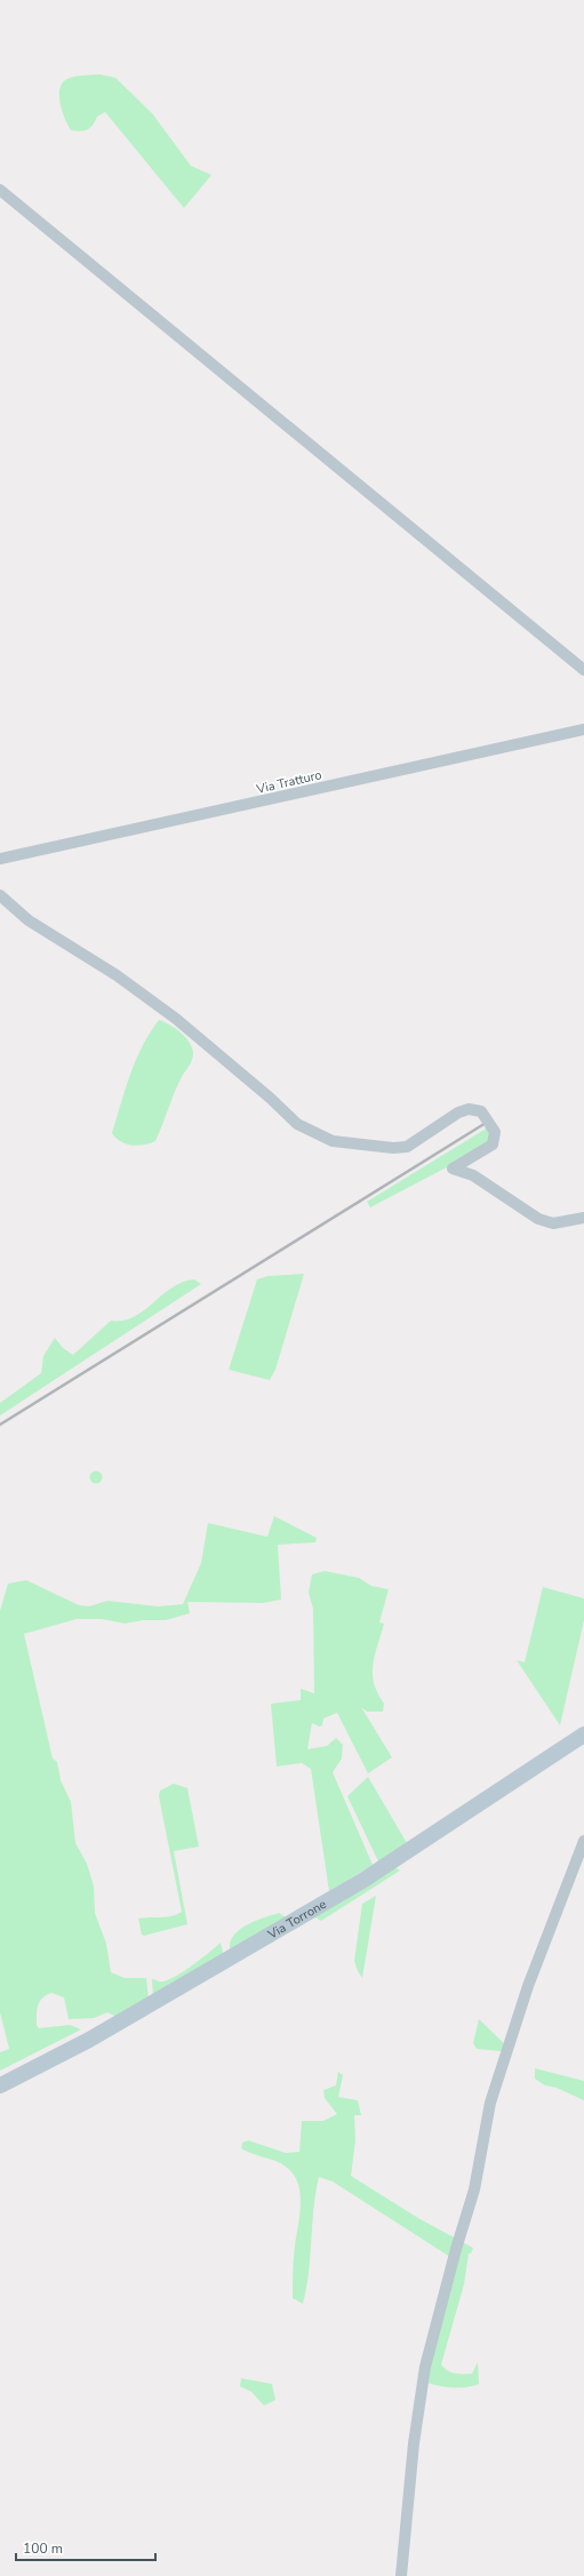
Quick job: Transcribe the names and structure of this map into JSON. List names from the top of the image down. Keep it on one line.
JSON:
{"streets":{"main road":["Via Torrone"],"street":["Via Tratturo"]},"scale_bar":"100 m"}
